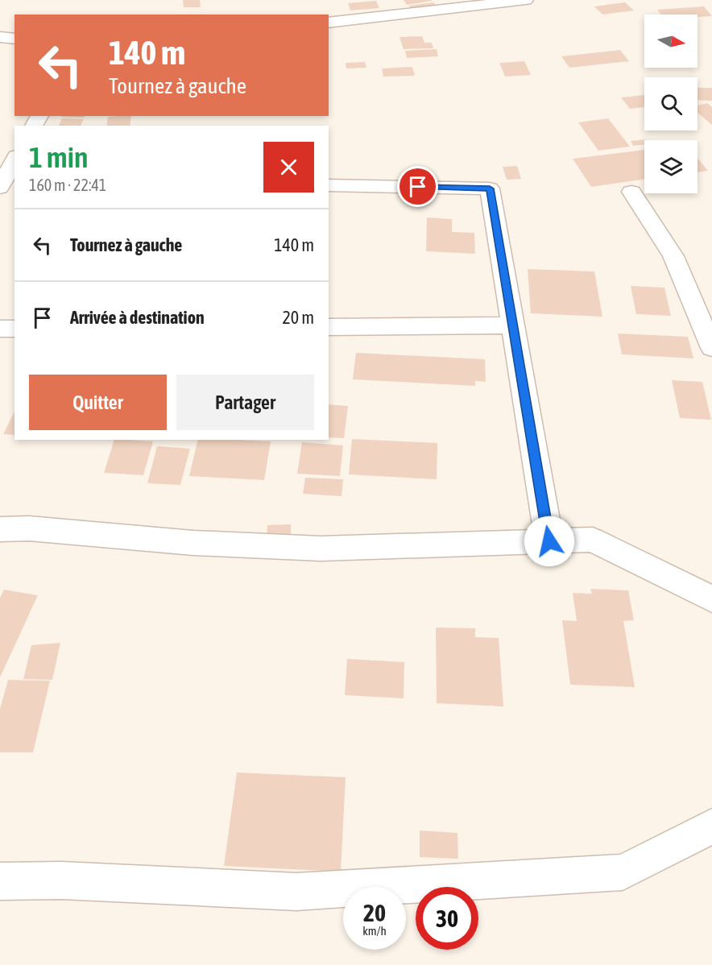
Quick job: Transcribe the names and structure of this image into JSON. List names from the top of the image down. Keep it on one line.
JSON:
{"north":"right","page":{"turn":["140 m","Tournez à gauche"],"heading":["1 min","160 m · 22:41"],"list":[{"name":"Tournez à gauche","value":"140 m"},{"name":"Arrivée à destination","value":"20 m"}],"buttons":["Quitter","Partager"],"speed":"20 km/h","limit":"30"}}
